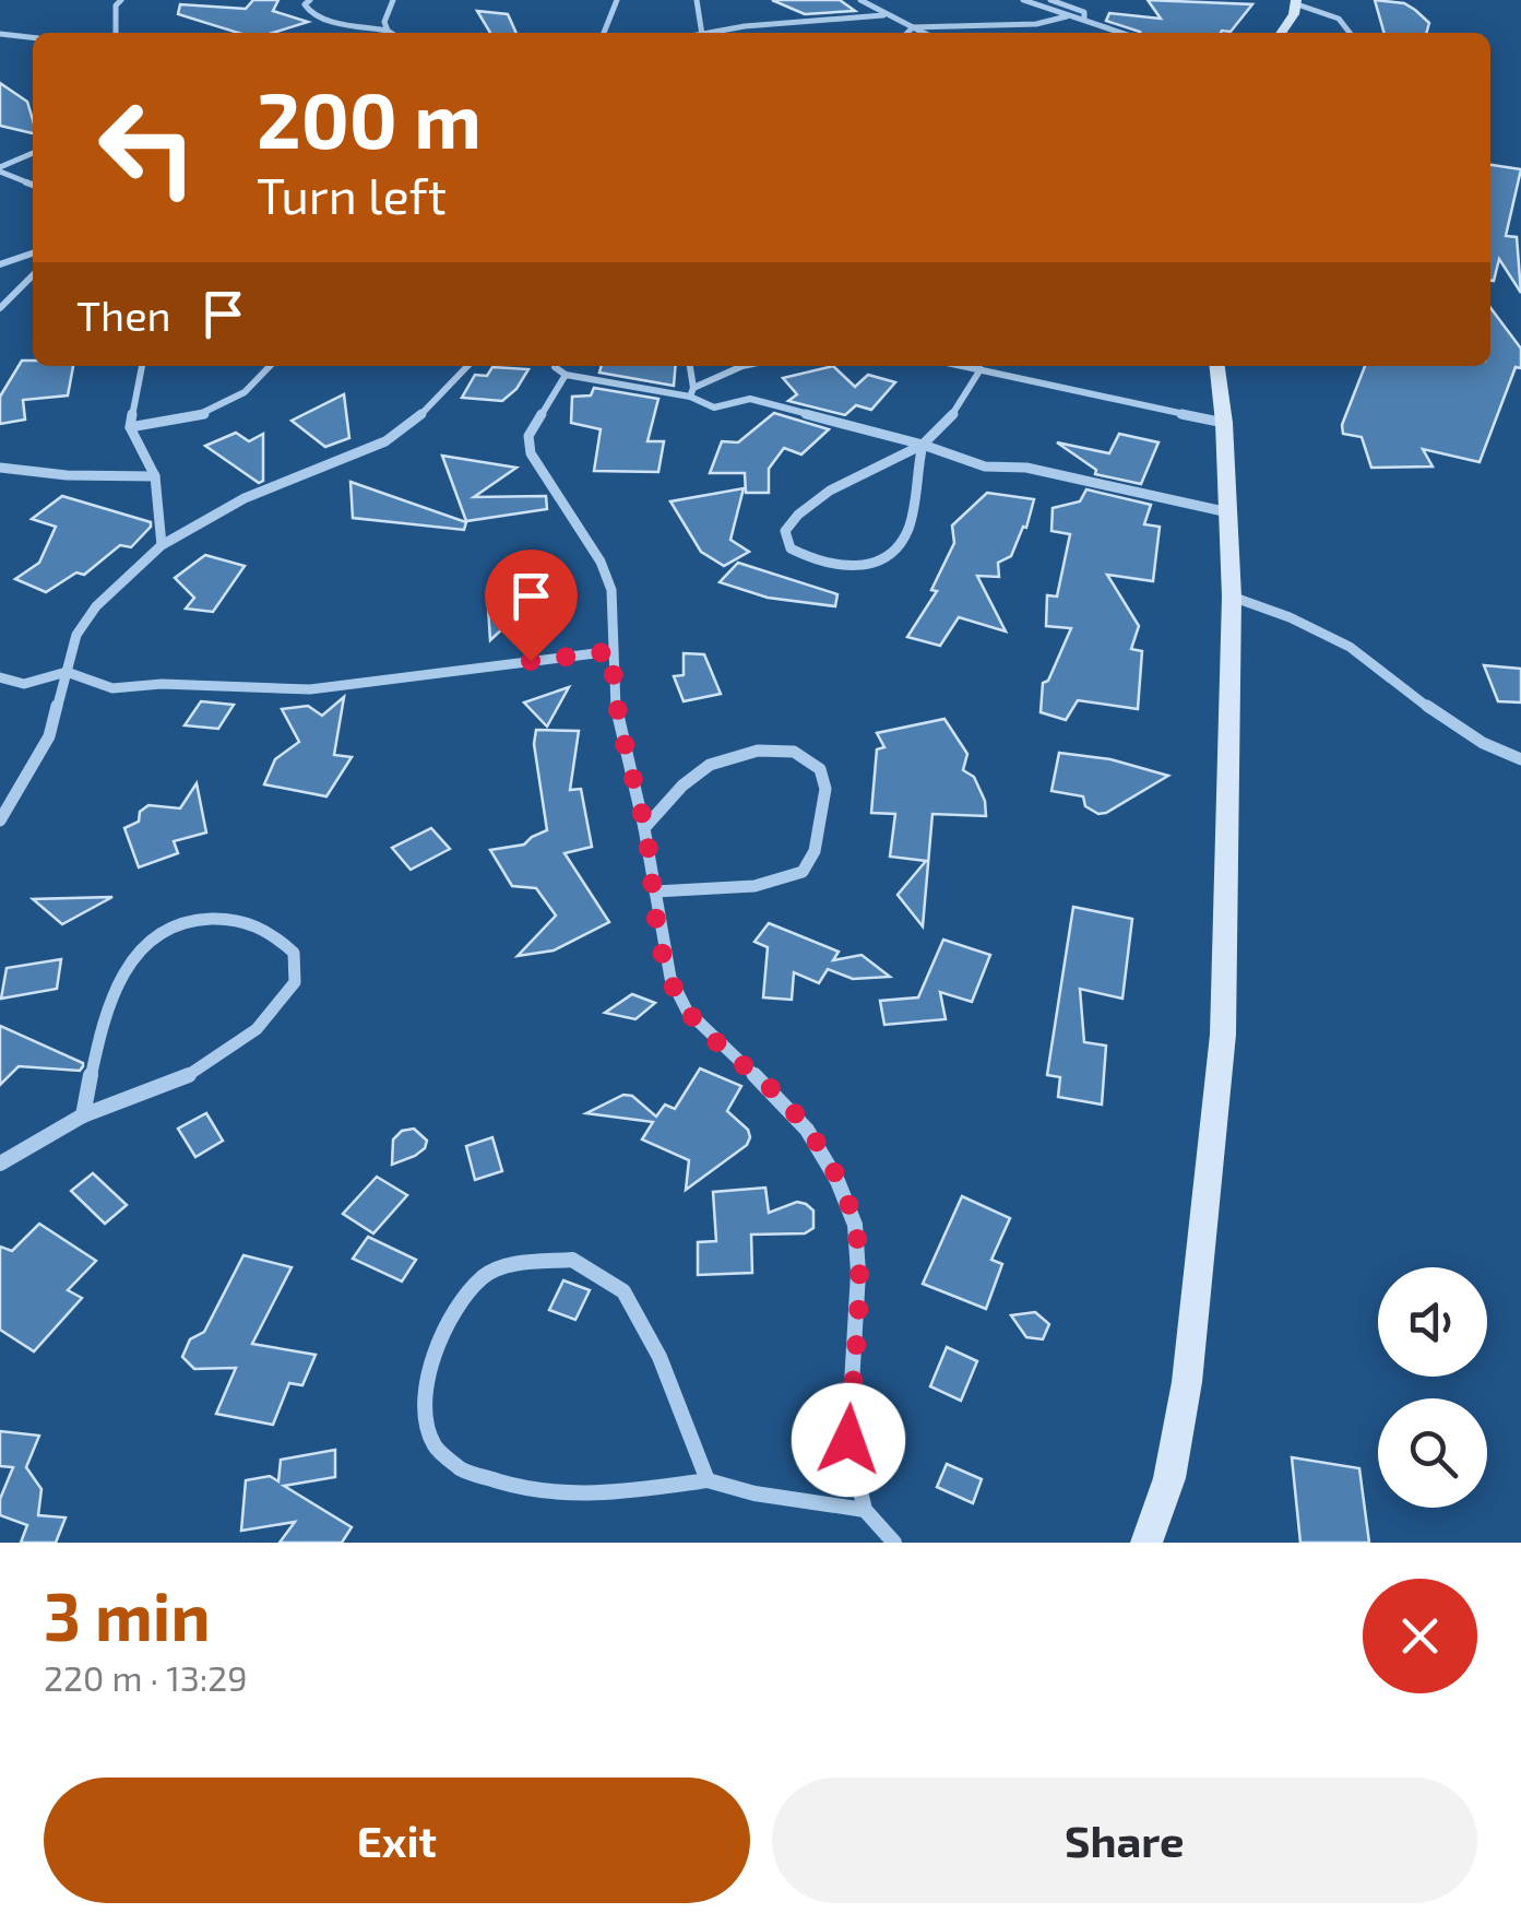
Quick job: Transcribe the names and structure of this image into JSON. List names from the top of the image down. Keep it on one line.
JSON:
{"page":{"turn":["200 m","Turn left"],"then":"Then","heading":["3 min","220 m · 13:29"],"buttons":["Exit","Share"]}}
